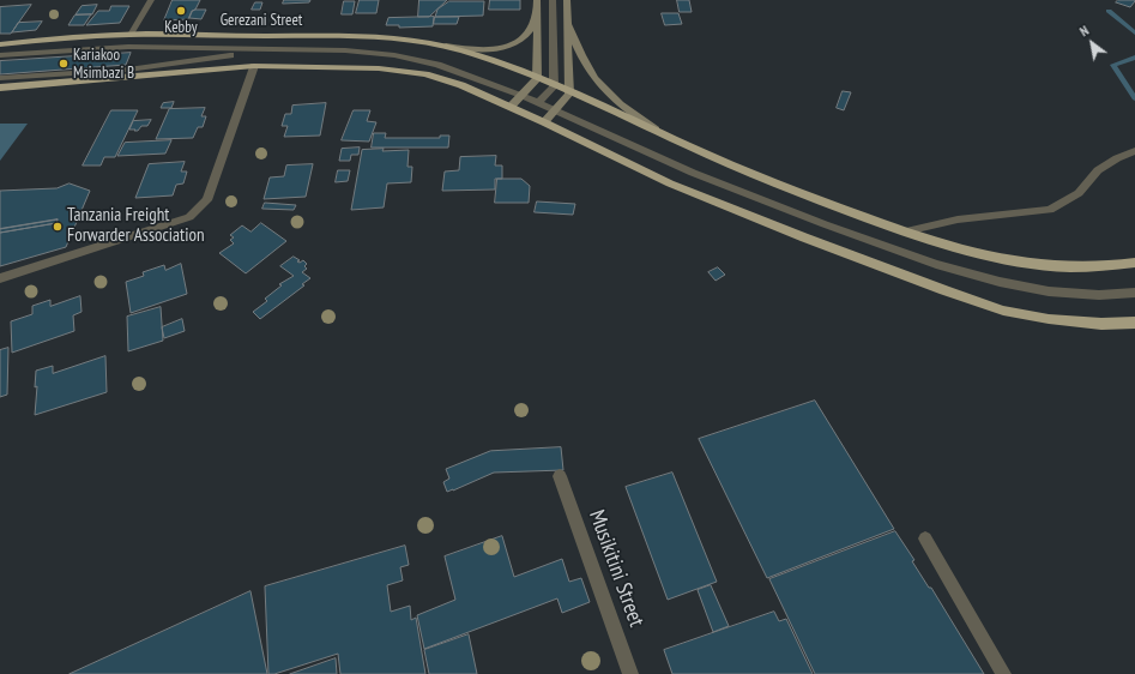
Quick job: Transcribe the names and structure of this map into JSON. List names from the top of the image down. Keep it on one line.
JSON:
{"streets":{"highway":["Gerezani Street"],"street":["Musikitini Street"]},"places":["Kebby","Kariakoo Msimbazi B","Tanzania Freight Forwarder Association"],"north":"top left"}
